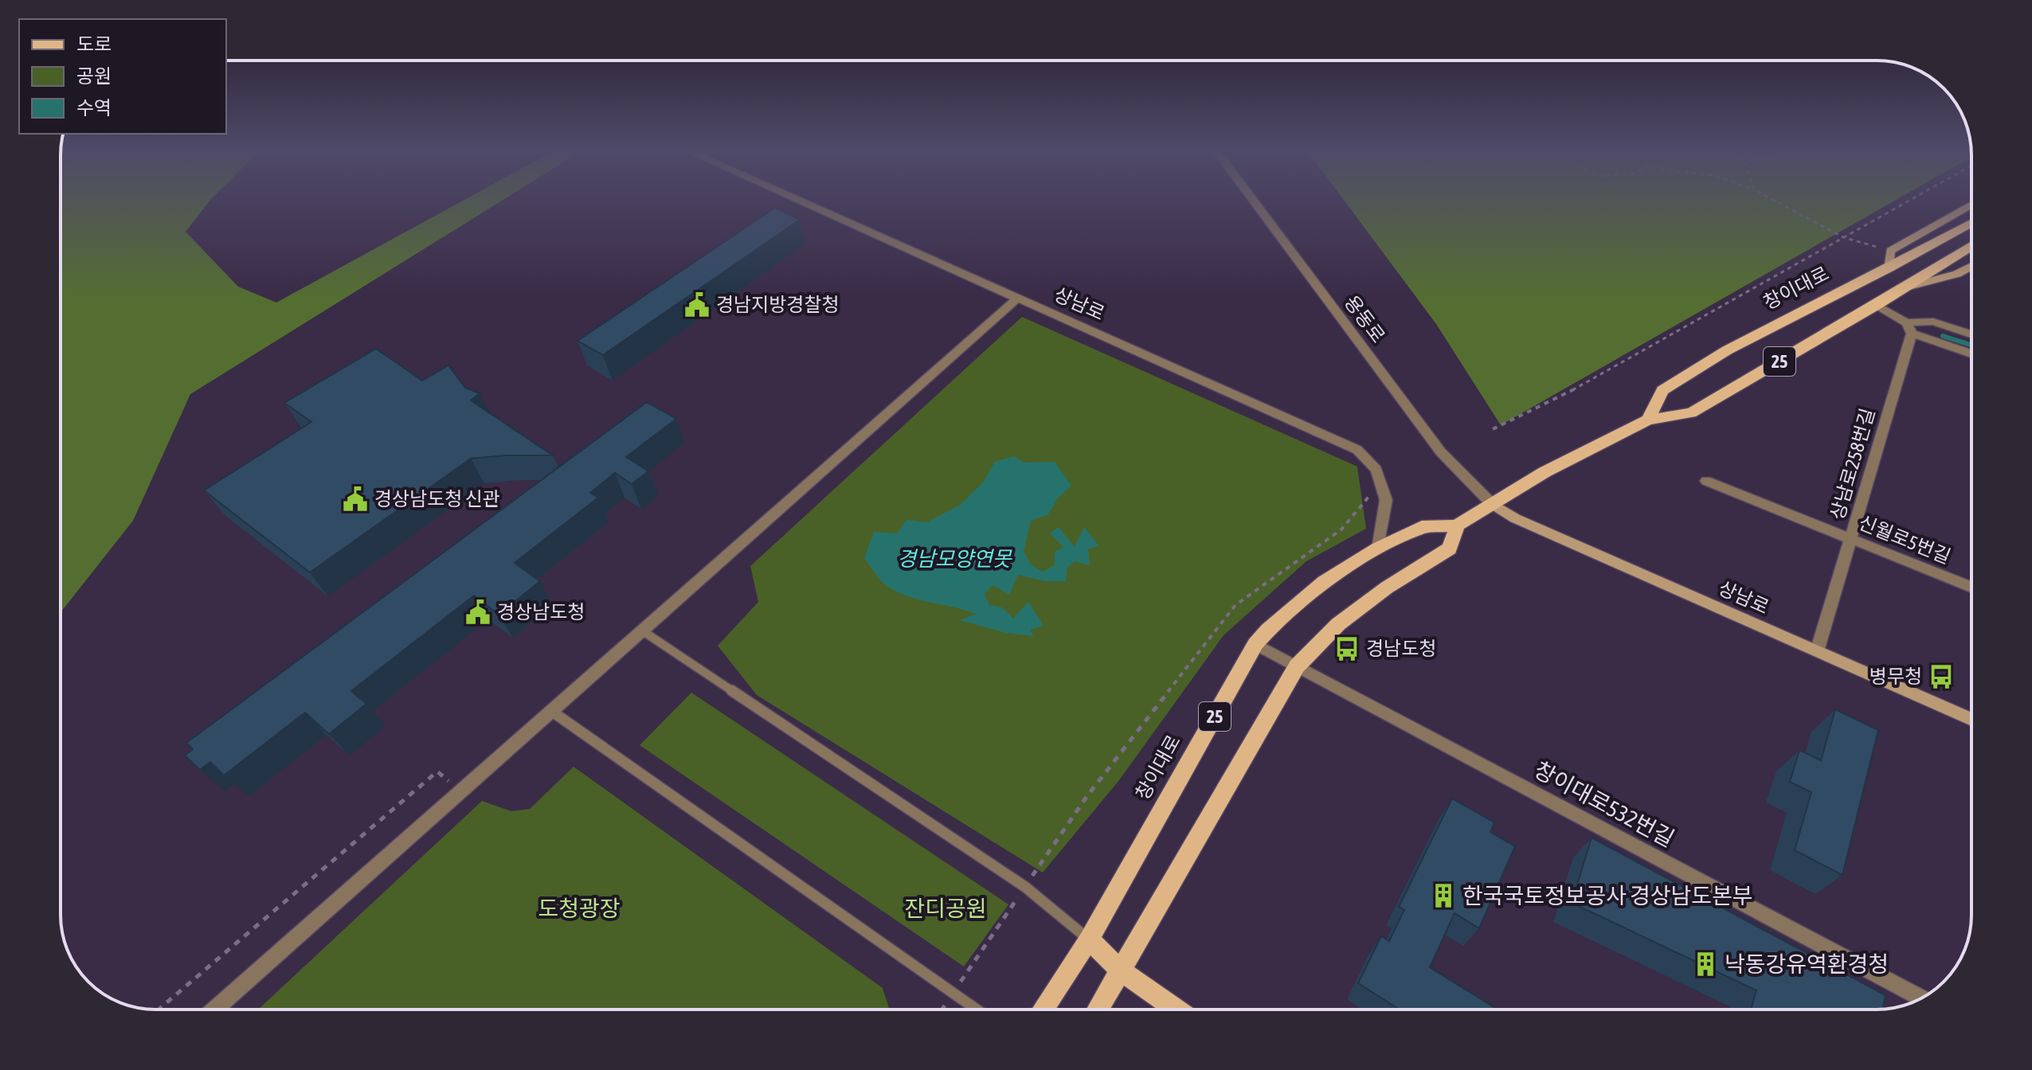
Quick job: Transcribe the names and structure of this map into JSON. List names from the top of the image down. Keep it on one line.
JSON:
{"streets":{"main road":["창이대로","상남로","25"],"street":["용동로","상남로258번길","신월로5번길","창이대로532번길"]},"crossings":[["창이대로","상남로"],["창이대로","25"],["창이대로","창이대로532번길"],["상남로","용동로"],["상남로","25"],["상남로","상남로258번길"],["용동로","25"],["상남로258번길","신월로5번길"]],"water":["경남모양연못"],"parks":["도청광장","잔디공원"],"places":{"public building":["경남지방경찰청","경상남도청 신관","경상남도청"],"bus stop":["경남도청","병무청"],"building":["한국국토정보공사 경상남도본부","낙동강유역환경청"]},"legend":["도로","공원","수역"]}
